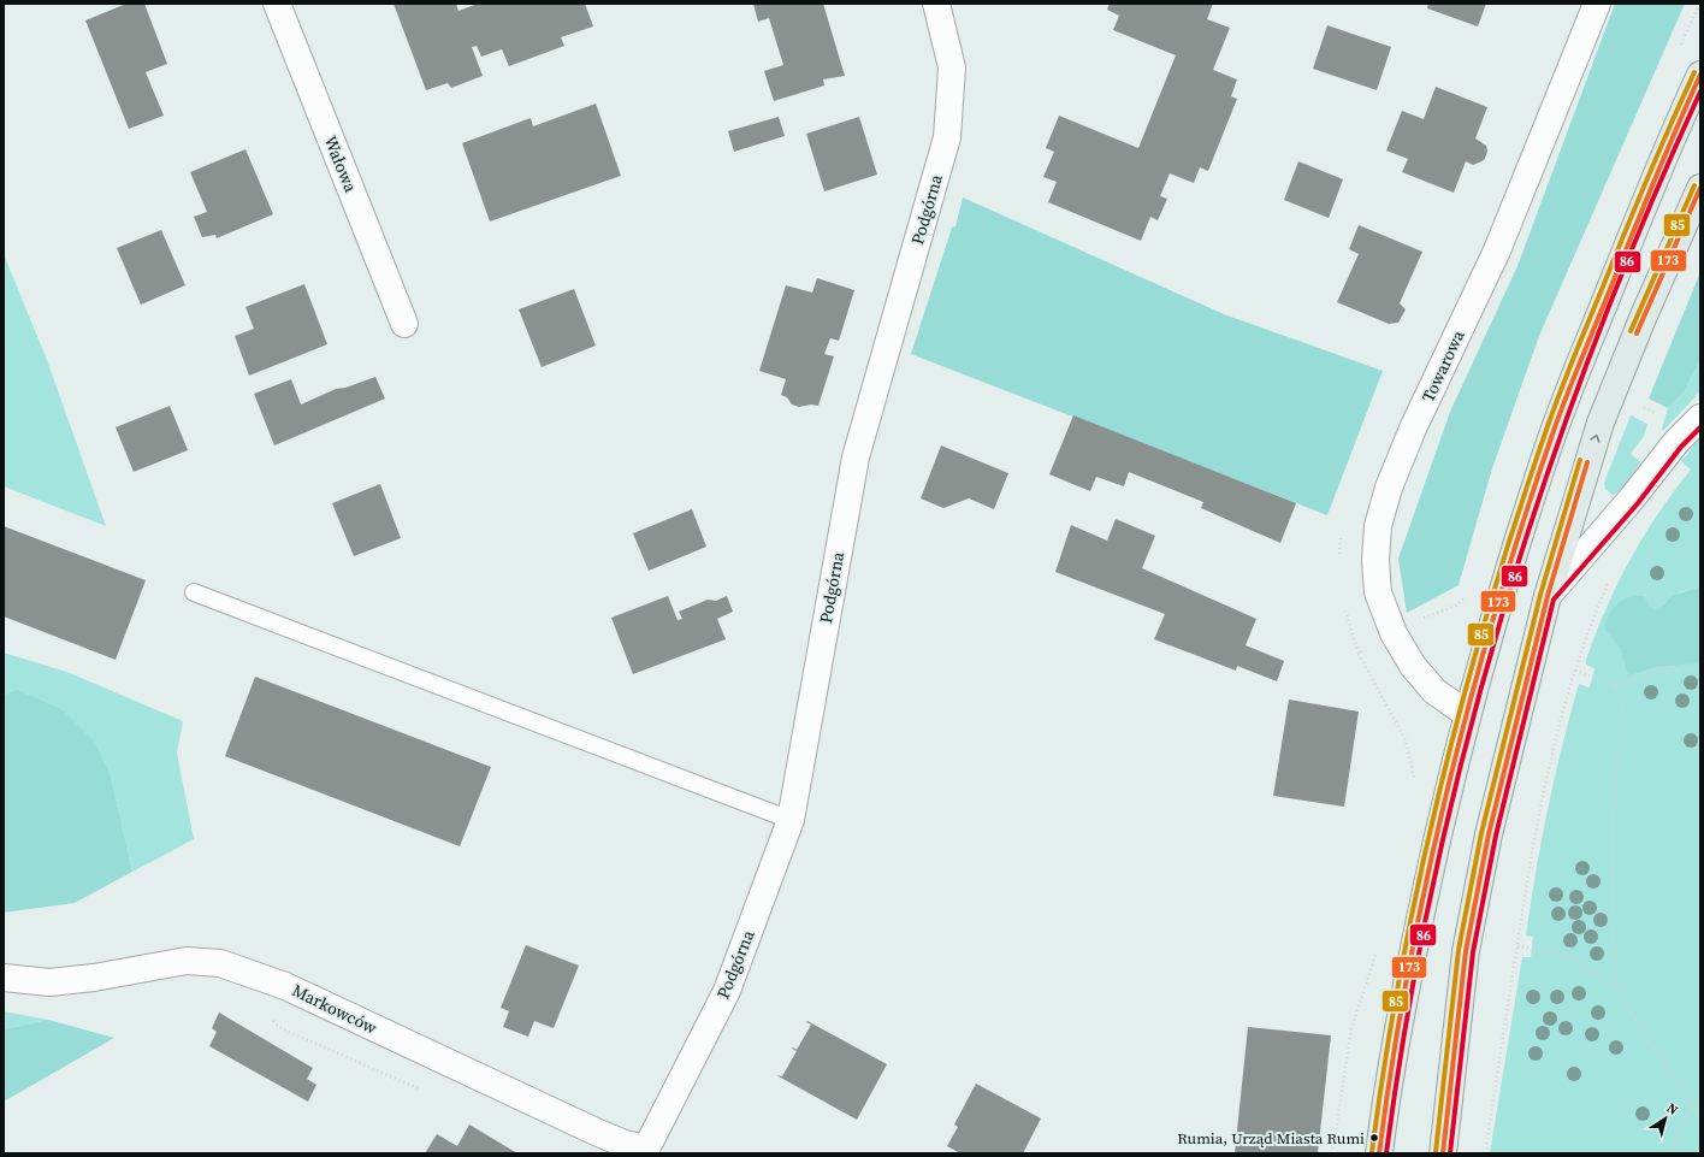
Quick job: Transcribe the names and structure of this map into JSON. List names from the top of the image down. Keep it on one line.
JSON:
{"streets":{"street":["Wałowa","Podgórna","Towarowa","Markowców"]},"crossings":[["Podgórna","Markowców"]],"places":["Rumia, Urząd Miasta Rumi"],"lines":["transit line 85","transit line 173","transit line 86"],"north":"top right"}
